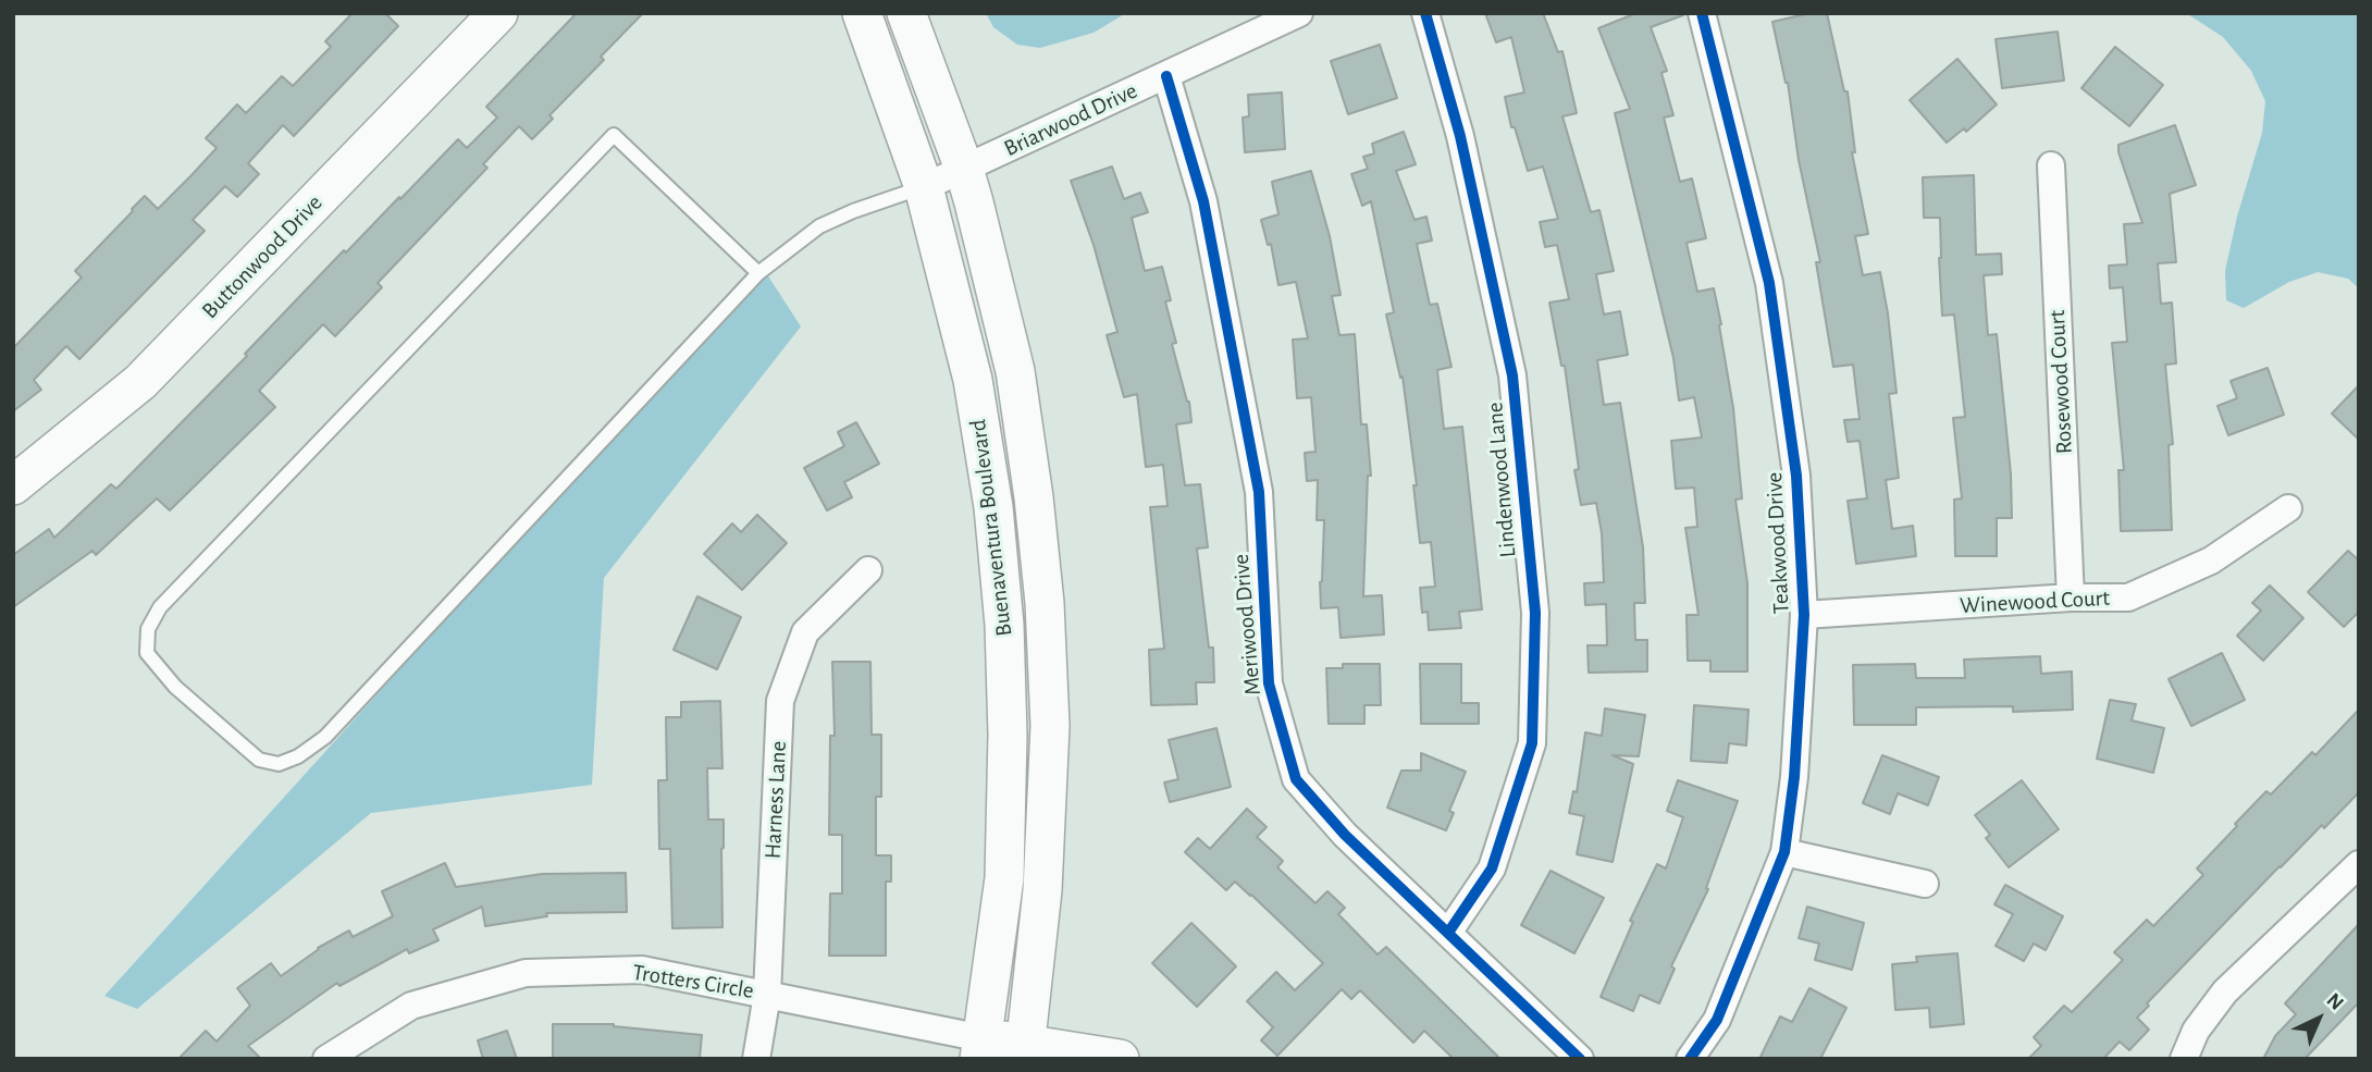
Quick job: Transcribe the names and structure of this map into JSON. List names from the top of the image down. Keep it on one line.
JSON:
{"streets":{"main road":["Buttonwood Drive","Buenaventura Boulevard"],"street":["Briarwood Drive","Rosewood Court","Lindenwood Lane","Teakwood Drive","Winewood Court","Meriwood Drive","Harness Lane","Trotters Circle"]},"crossings":[["Briarwood Drive","Buenaventura Boulevard"],["Briarwood Drive","Meriwood Drive"],["Rosewood Court","Winewood Court"],["Lindenwood Lane","Meriwood Drive"],["Buenaventura Boulevard","Trotters Circle"],["Teakwood Drive","Winewood Court"],["Harness Lane","Trotters Circle"]],"north":"top right"}
